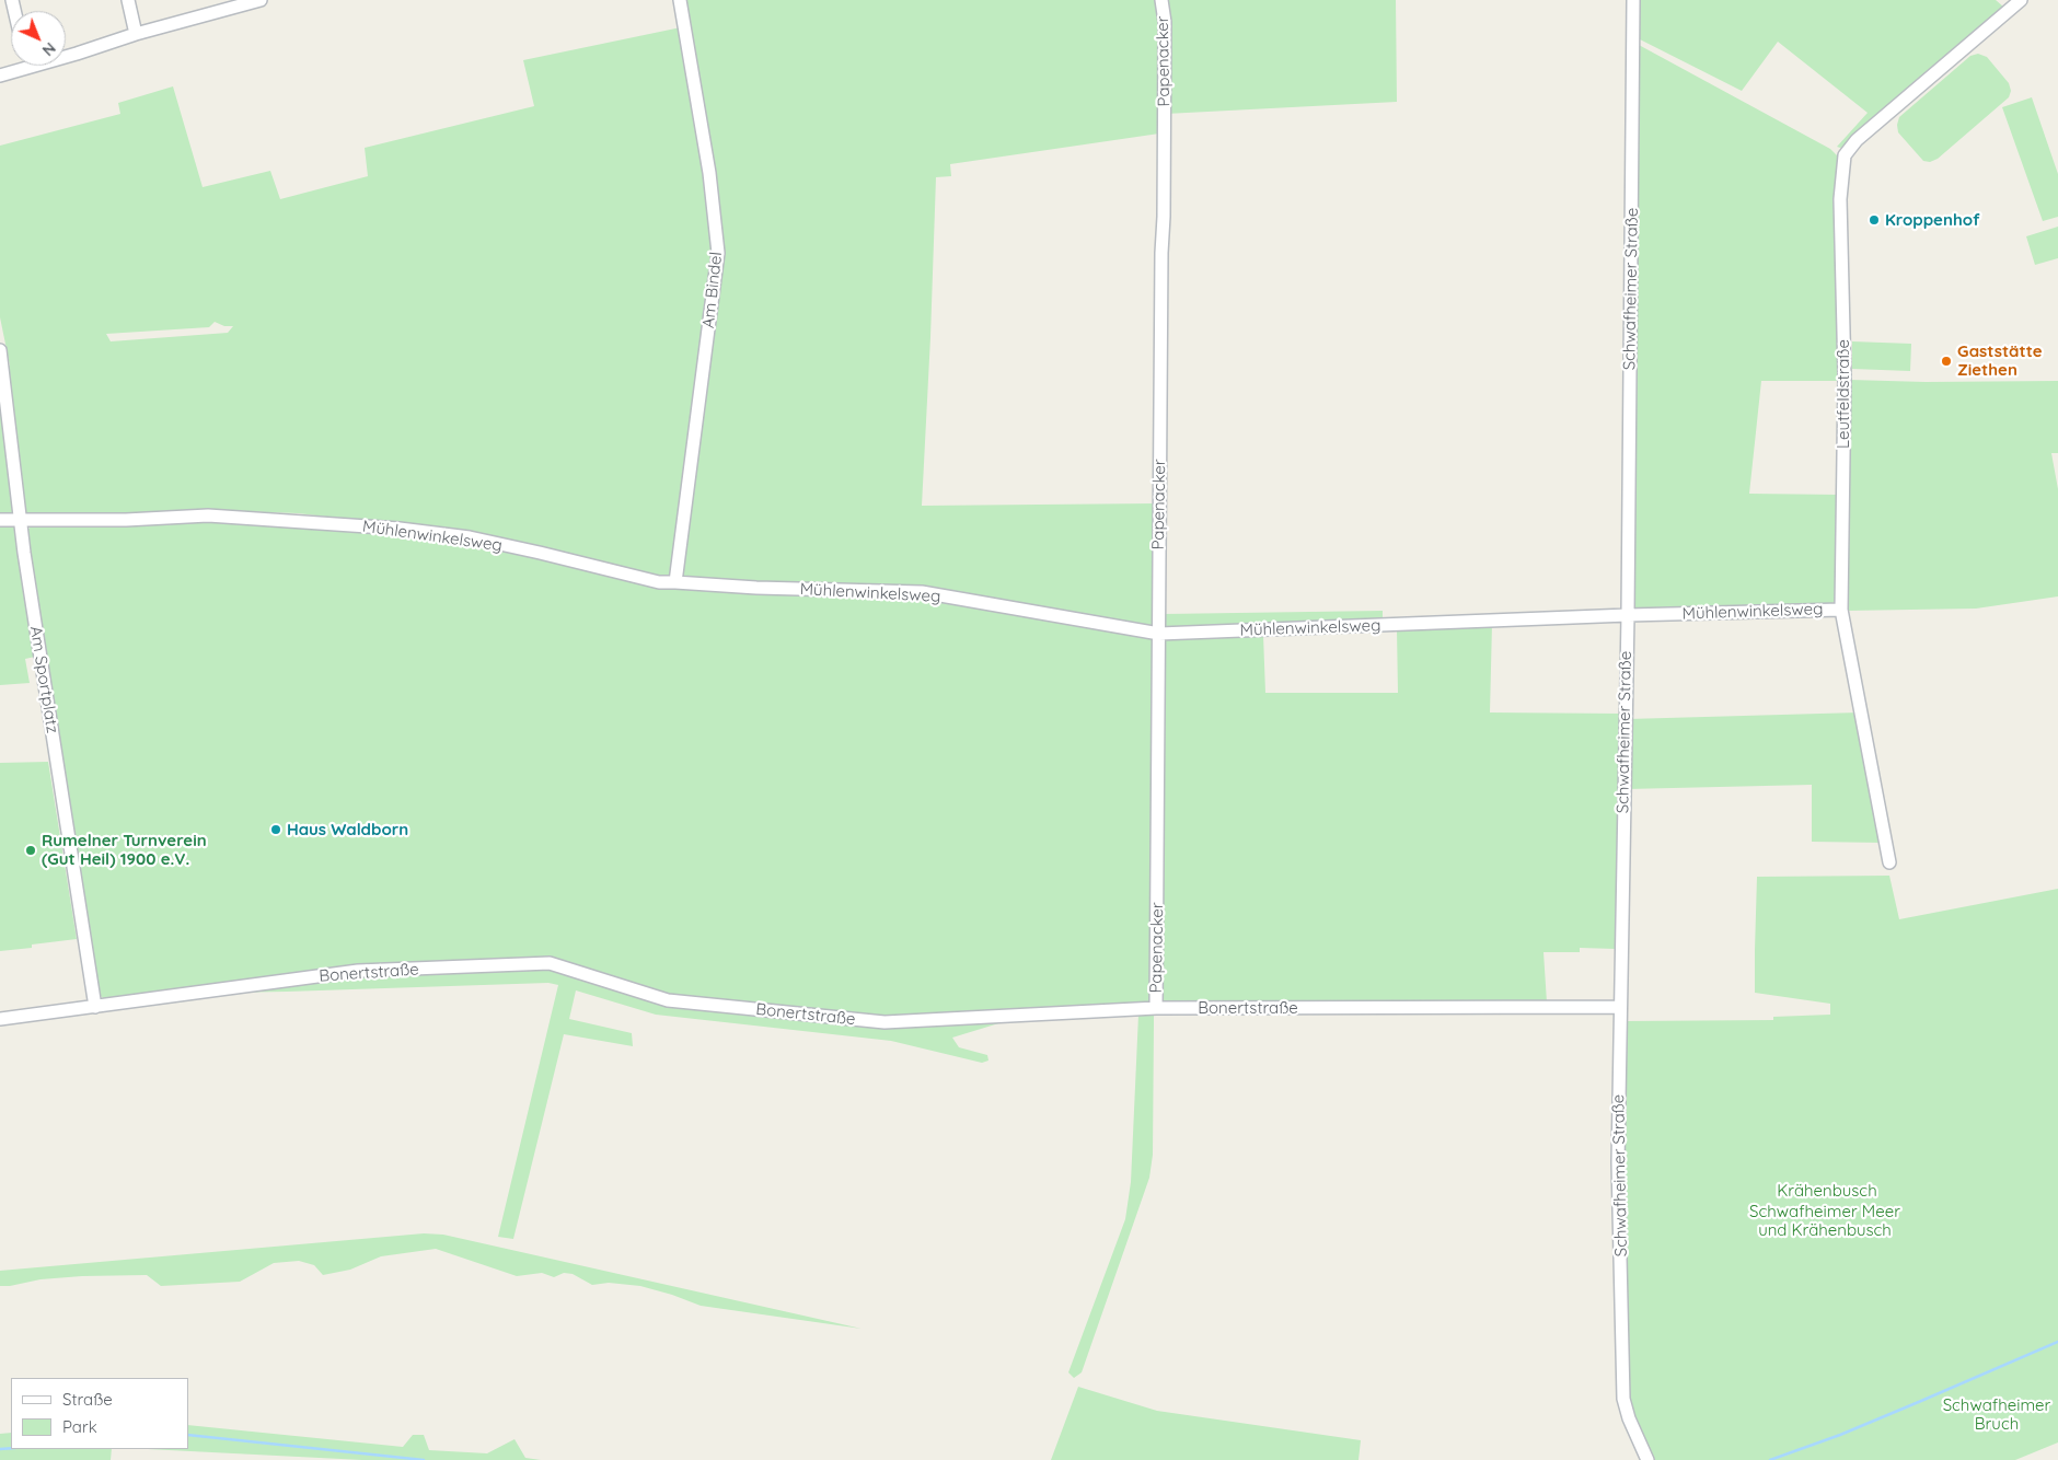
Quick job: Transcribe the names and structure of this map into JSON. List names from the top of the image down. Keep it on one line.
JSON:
{"streets":{"street":["Papenacker","Schwafheimer Straße","Am Bindel","Leutfeldstraße","Mühlenwinkelsweg","Am Sportplatz","Bonertstraße"]},"crossings":[["Papenacker","Mühlenwinkelsweg"],["Papenacker","Bonertstraße"],["Schwafheimer Straße","Mühlenwinkelsweg"],["Schwafheimer Straße","Bonertstraße"],["Am Bindel","Mühlenwinkelsweg"],["Leutfeldstraße","Mühlenwinkelsweg"],["Mühlenwinkelsweg","Am Sportplatz"],["Am Sportplatz","Bonertstraße"]],"parks":["Krähenbusch","Schwafheimer Meer und Krähenbusch","Schwafheimer Bruch"],"places":["Kroppenhof","Gaststätte Ziethen","Haus Waldborn","Rumelner Turnverein (Gut Heil) 1900 e.V."],"legend":["Straße","Park"],"north":"bottom right"}
